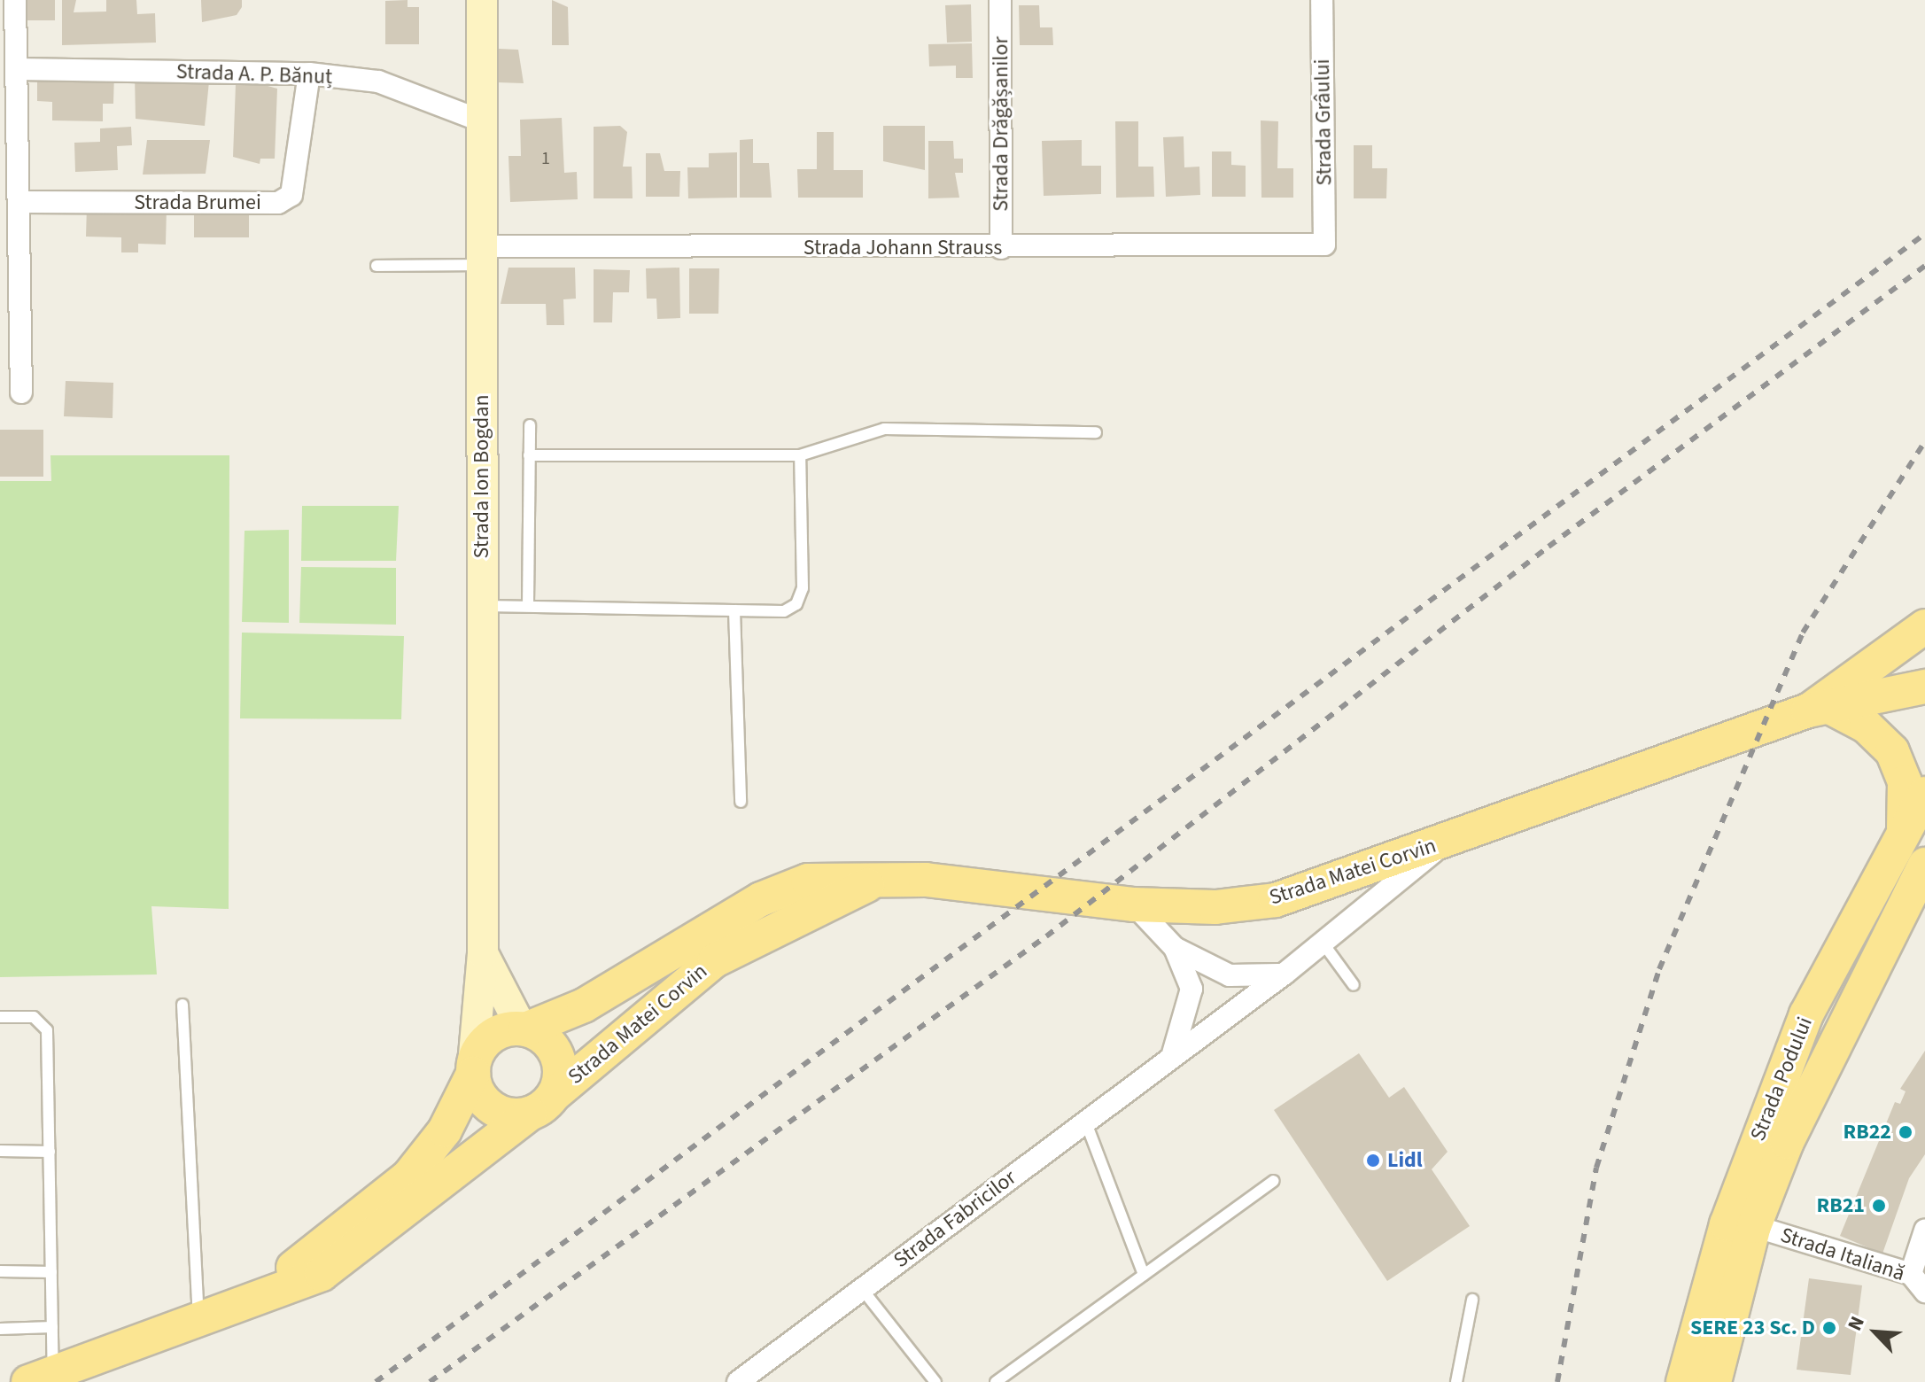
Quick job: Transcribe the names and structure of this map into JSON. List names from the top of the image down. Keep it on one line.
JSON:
{"streets":{"main road":["Strada Ion Bogdan","Strada Matei Corvin","Strada Podului"],"street":["Strada A. P. Bănuț","Strada Grâului","Strada Drăgășanilor","Strada Brumei","Strada Johann Strauss","Strada Fabricilor","Strada Italiană"]},"crossings":[["Strada A. P. Bănuț","Strada Brumei"],["Strada A. P. Bănuț","Strada Ion Bogdan"],["Strada Grâului","Strada Johann Strauss"],["Strada Drăgășanilor","Strada Johann Strauss"],["Strada Johann Strauss","Strada Ion Bogdan"],["Strada Ion Bogdan","Strada Matei Corvin"],["Strada Matei Corvin","Strada Fabricilor"],["Strada Podului","Strada Italiană"]],"places":["RB22","Lidl","RB21","SERE 23 Sc. D"],"house_numbers":["1"],"north":"top left"}
